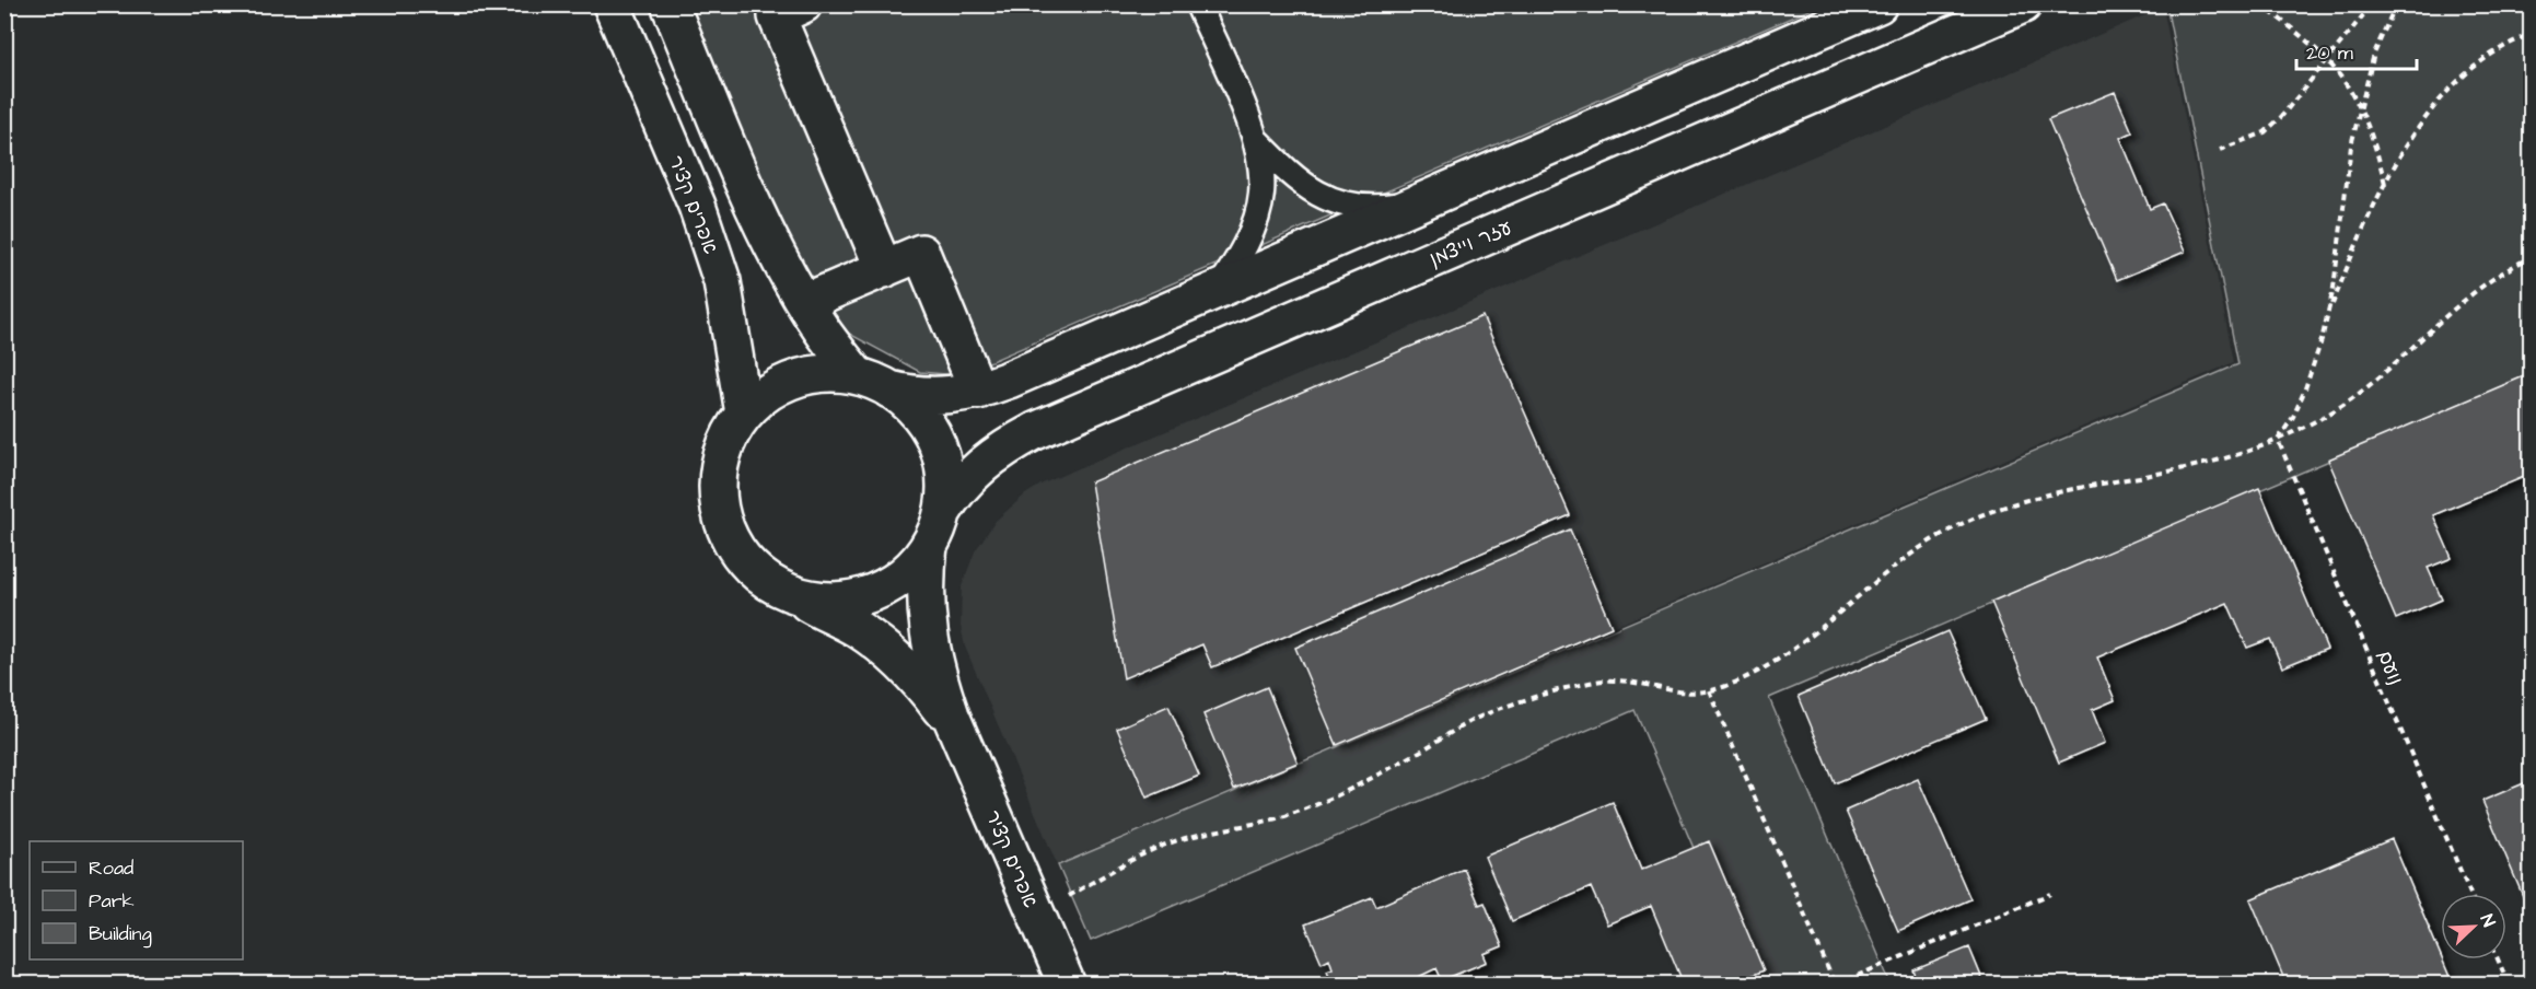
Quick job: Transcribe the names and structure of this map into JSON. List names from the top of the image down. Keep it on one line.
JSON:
{"streets":{"street":["אפרים קציר","עזר וייצמן"],"path":["נועם"]},"crossings":[["אפרים קציר","עזר וייצמן"]],"legend":["Road","Park","Building"],"scale_bar":"20 m","north":"top right"}
